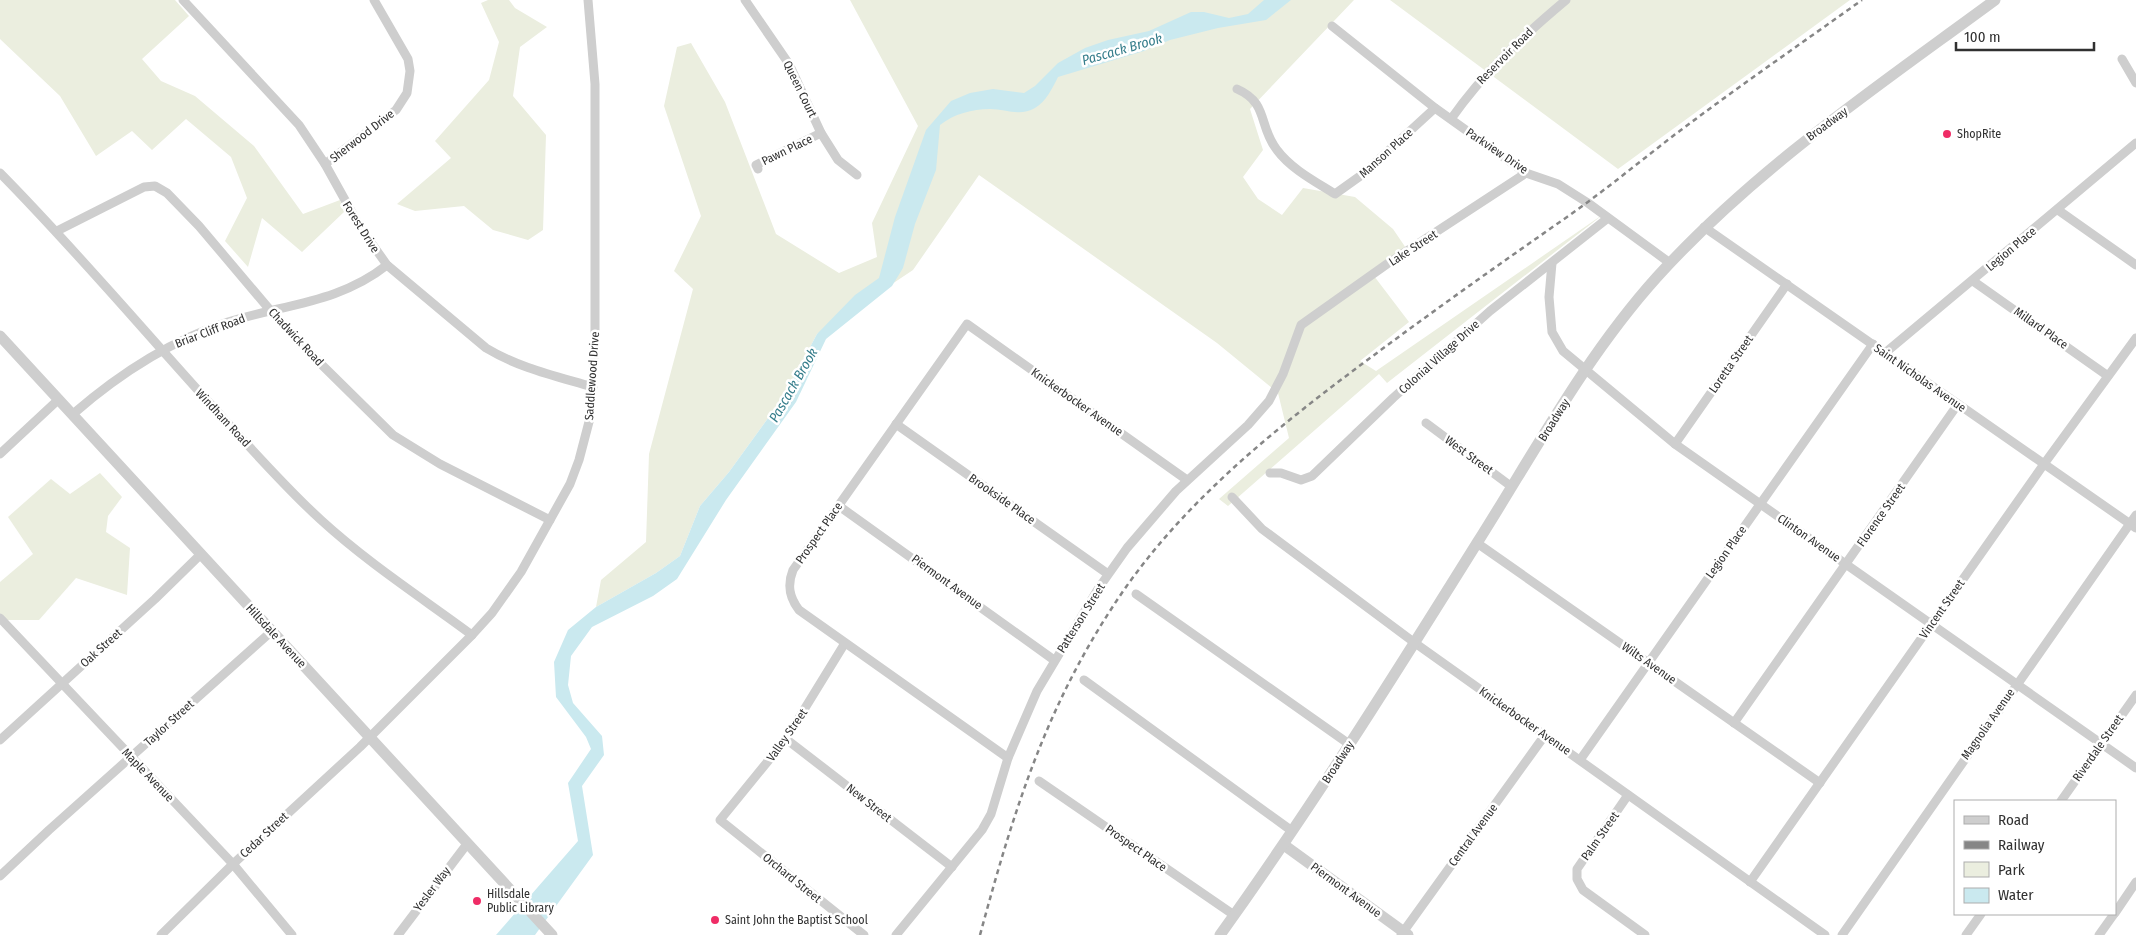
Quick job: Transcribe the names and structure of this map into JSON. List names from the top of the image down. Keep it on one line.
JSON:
{"streets":{"street":["Reservoir Road","Queen Court","Broadway","Sherwood Drive","Pawn Place","Parkview Drive","Manson Place","Forest Drive","Lake Street","Legion Place","Millard Place","Briar Cliff Road","Chadwick Road","Colonial Village Drive","Loretta Street","Saddlewood Drive","Saint Nicholas Avenue","Knickerbocker Avenue","Windham Road","West Street","Brookside Place","Florence Street","Prospect Place","Clinton Avenue","Piermont Avenue","Vincent Street","Patterson Street","Hillsdale Avenue","Oak Street","Wilts Avenue","Taylor Street","Magnolia Avenue","Valley Street","Riverdale Street","Maple Avenue","New Street","Cedar Street","Central Avenue","Palm Street","Orchard Street","Yesler Way"]},"crossings":[["Reservoir Road","Parkview Drive"],["Queen Court","Pawn Place"],["Broadway","Parkview Drive"],["Broadway","Saint Nicholas Avenue"],["Broadway","Knickerbocker Avenue"],["Broadway","West Street"],["Broadway","Prospect Place"],["Broadway","Clinton Avenue"],["Broadway","Piermont Avenue"],["Broadway","Wilts Avenue"],["Sherwood Drive","Forest Drive"],["Parkview Drive","Manson Place"],["Parkview Drive","Lake Street"],["Parkview Drive","Colonial Village Drive"],["Forest Drive","Briar Cliff Road"],["Forest Drive","Saddlewood Drive"],["Lake Street","Patterson Street"],["Legion Place","Millard Place"],["Legion Place","Saint Nicholas Avenue"],["Legion Place","Knickerbocker Avenue"],["Legion Place","Clinton Avenue"],["Legion Place","Wilts Avenue"],["Millard Place","Vincent Street"],["Briar Cliff Road","Chadwick Road"],["Briar Cliff Road","Windham Road"],["Briar Cliff Road","Hillsdale Avenue"],["Chadwick Road","Saddlewood Drive"],["Chadwick Road","Windham Road"],["Colonial Village Drive","Clinton Avenue"],["Loretta Street","Saint Nicholas Avenue"],["Loretta Street","Clinton Avenue"],["Saddlewood Drive","Windham Road"],["Saddlewood Drive","Hillsdale Avenue"],["Saddlewood Drive","Cedar Street"],["Saint Nicholas Avenue","Florence Street"],["Saint Nicholas Avenue","Vincent Street"],["Saint Nicholas Avenue","Magnolia Avenue"],["Knickerbocker Avenue","Prospect Place"],["Knickerbocker Avenue","Vincent Street"],["Knickerbocker Avenue","Patterson Street"],["Knickerbocker Avenue","Central Avenue"],["Knickerbocker Avenue","Palm Street"],["Brookside Place","Prospect Place"],["Brookside Place","Patterson Street"],["Florence Street","Clinton Avenue"],["Florence Street","Wilts Avenue"],["Prospect Place","Piermont Avenue"],["Prospect Place","Patterson Street"],["Prospect Place","Valley Street"],["Clinton Avenue","Vincent Street"],["Clinton Avenue","Magnolia Avenue"],["Clinton Avenue","Riverdale Street"],["Piermont Avenue","Patterson Street"],["Piermont Avenue","Central Avenue"],["Vincent Street","Wilts Avenue"],["Patterson Street","New Street"],["Hillsdale Avenue","Oak Street"],["Hillsdale Avenue","Taylor Street"],["Hillsdale Avenue","Cedar Street"],["Hillsdale Avenue","Yesler Way"],["Oak Street","Maple Avenue"],["Taylor Street","Maple Avenue"],["Valley Street","New Street"],["Valley Street","Orchard Street"],["Maple Avenue","Cedar Street"]],"water":["Pascack Brook"],"places":["ShopRite","Hillsdale Public Library","Saint John the Baptist School"],"legend":["Road","Railway","Park","Water"],"scale_bar":"100 m"}
